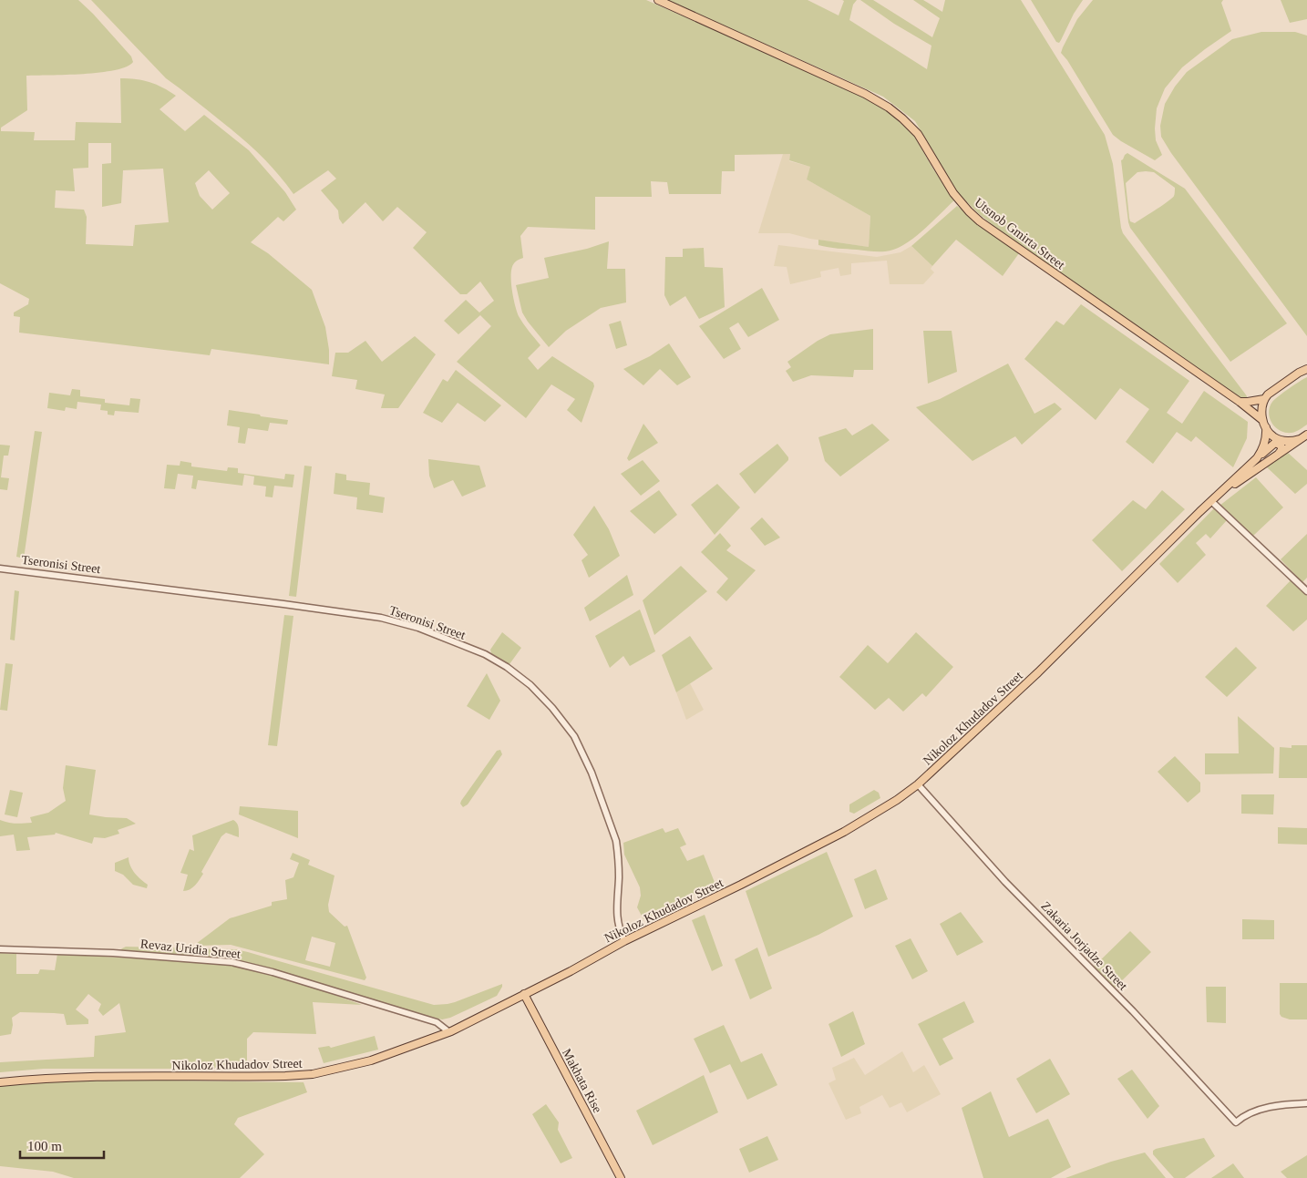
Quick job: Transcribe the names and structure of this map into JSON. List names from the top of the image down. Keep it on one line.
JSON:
{"streets":{"main road":["Utsnob Gmirta Street","Nikoloz Khudadov Street","Makhata Rise"],"street":["Tseronisi Street","Zakaria Jorjadze Street","Revaz Uridia Street"]},"crossings":[["Tseronisi Street","Nikoloz Khudadov Street"],["Nikoloz Khudadov Street","Zakaria Jorjadze Street"],["Nikoloz Khudadov Street","Revaz Uridia Street"],["Nikoloz Khudadov Street","Makhata Rise"]],"scale_bar":"100 m"}
